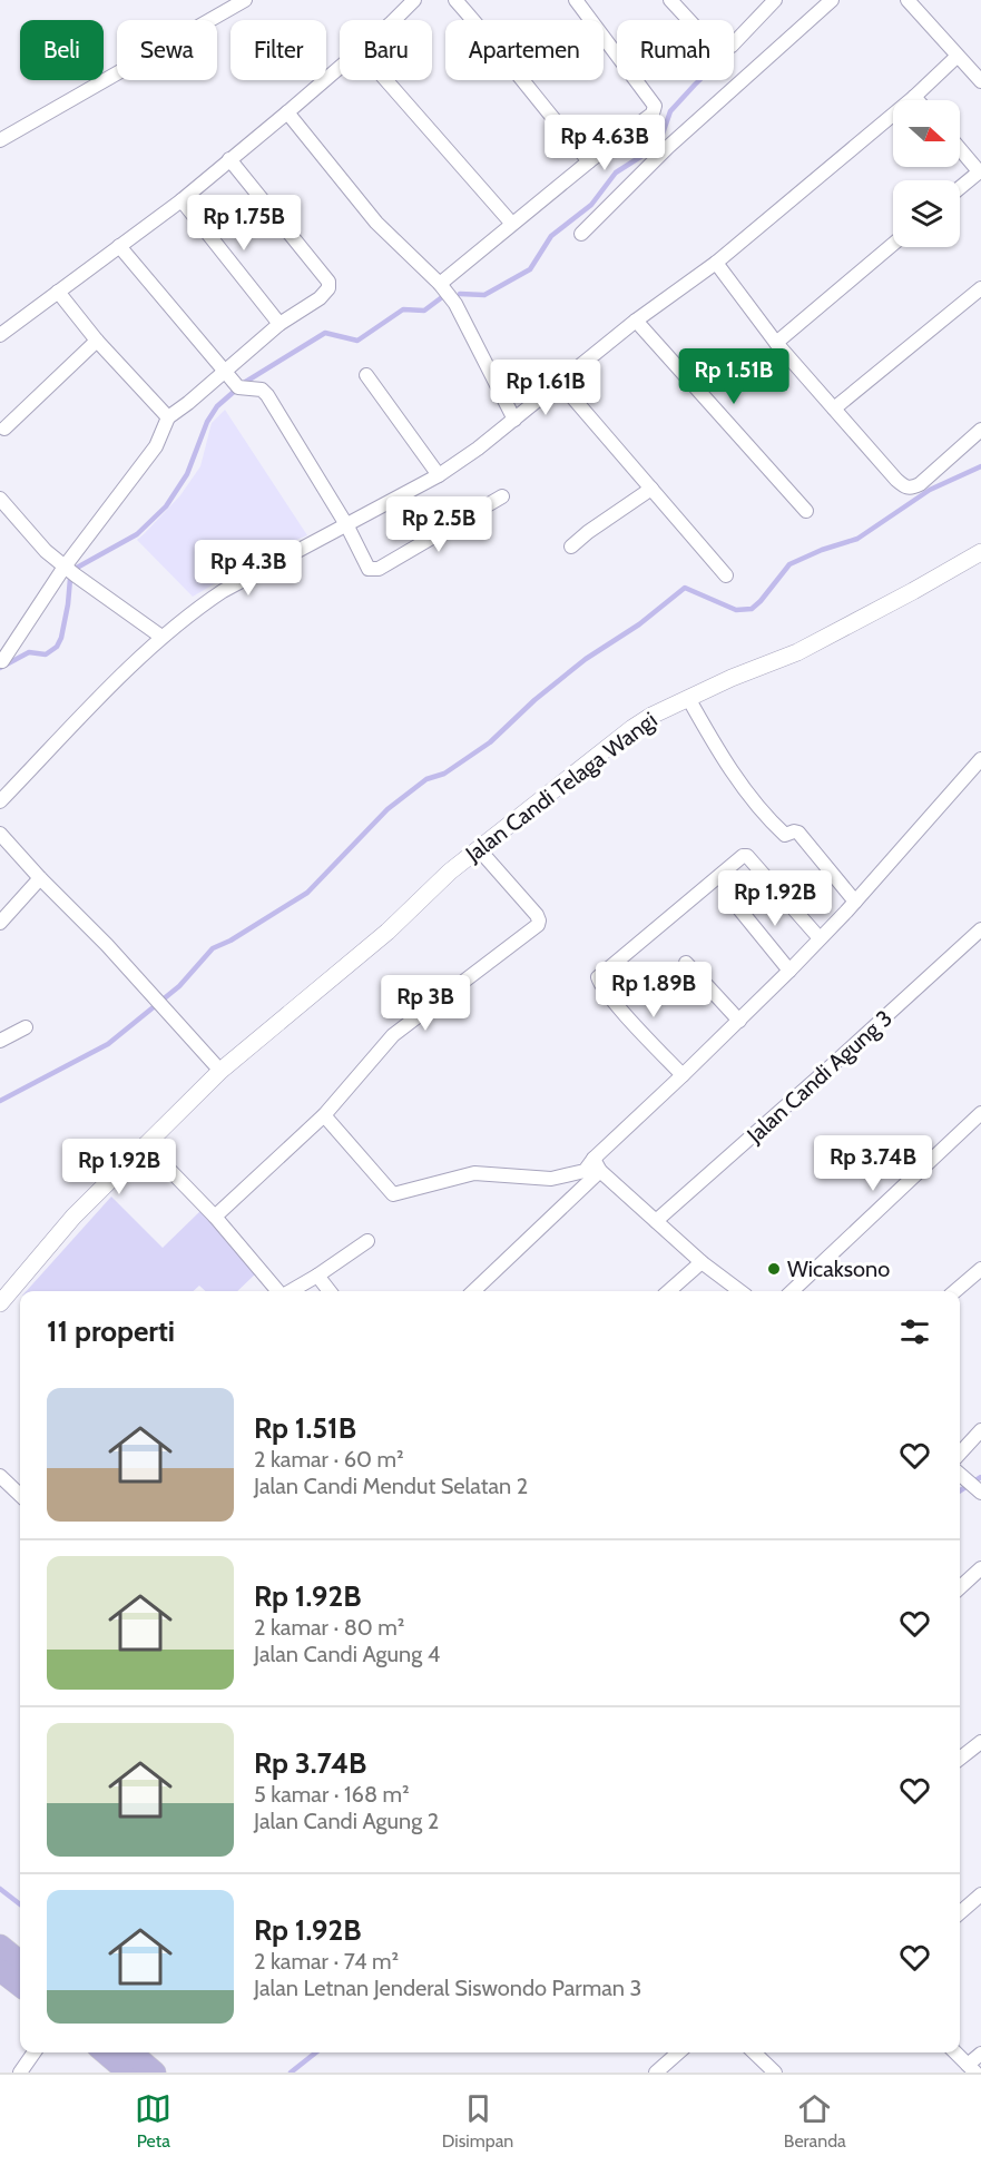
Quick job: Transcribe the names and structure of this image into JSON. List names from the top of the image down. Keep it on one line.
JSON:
{"streets":{"street":["Jalan Candi Telaga Wangi","Jalan Candi Agung 3"]},"places":["Wicaksono"],"north":"right","page":{"chip":["Beli","Sewa","Filter","Baru","Apartemen","Rumah"],"price":["Rp 4.63B","Rp 1.75B","Rp 1.51B","Rp 1.61B","Rp 2.5B","Rp 4.3B","Rp 1.92B","Rp 1.89B","Rp 3B","Rp 3.74B","Rp 1.92B"],"heading":"11 properti","list":[{"name":"Rp 1.51B","note":"2 kamar · 60 m² · Jalan Candi Mendut Selatan 2"},{"name":"Rp 1.92B","note":"2 kamar · 80 m² · Jalan Candi Agung 4"},{"name":"Rp 3.74B","note":"5 kamar · 168 m² · Jalan Candi Agung 2"},{"name":"Rp 1.92B","note":"2 kamar · 74 m² · Jalan Letnan Jenderal Siswondo Parman 3"}],"tabs":["Peta","Disimpan","Beranda"]}}
